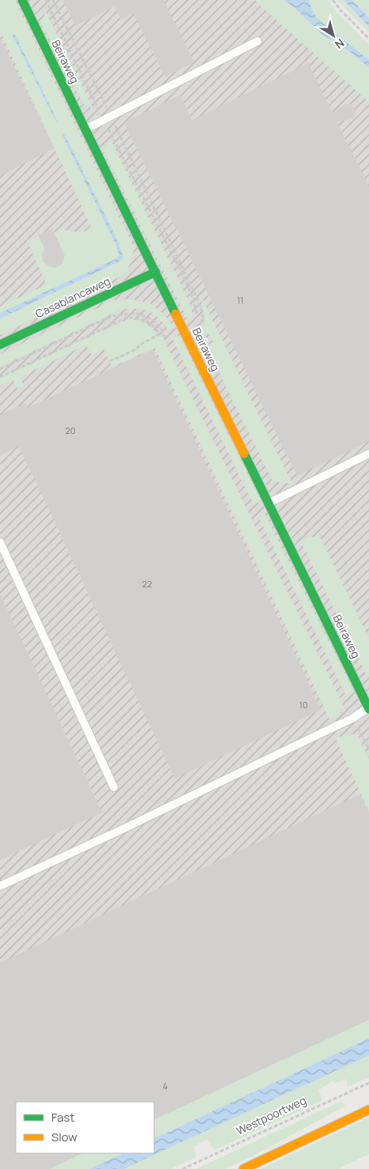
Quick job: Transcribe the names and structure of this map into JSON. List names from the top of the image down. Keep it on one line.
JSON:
{"streets":{"street":["Beiraweg","Casablancaweg"],"path":["Westpoortweg"]},"crossings":[["Beiraweg","Casablancaweg"]],"house_numbers":["11","20","22","10","4"],"legend":["Fast","Slow"],"north":"bottom right"}
